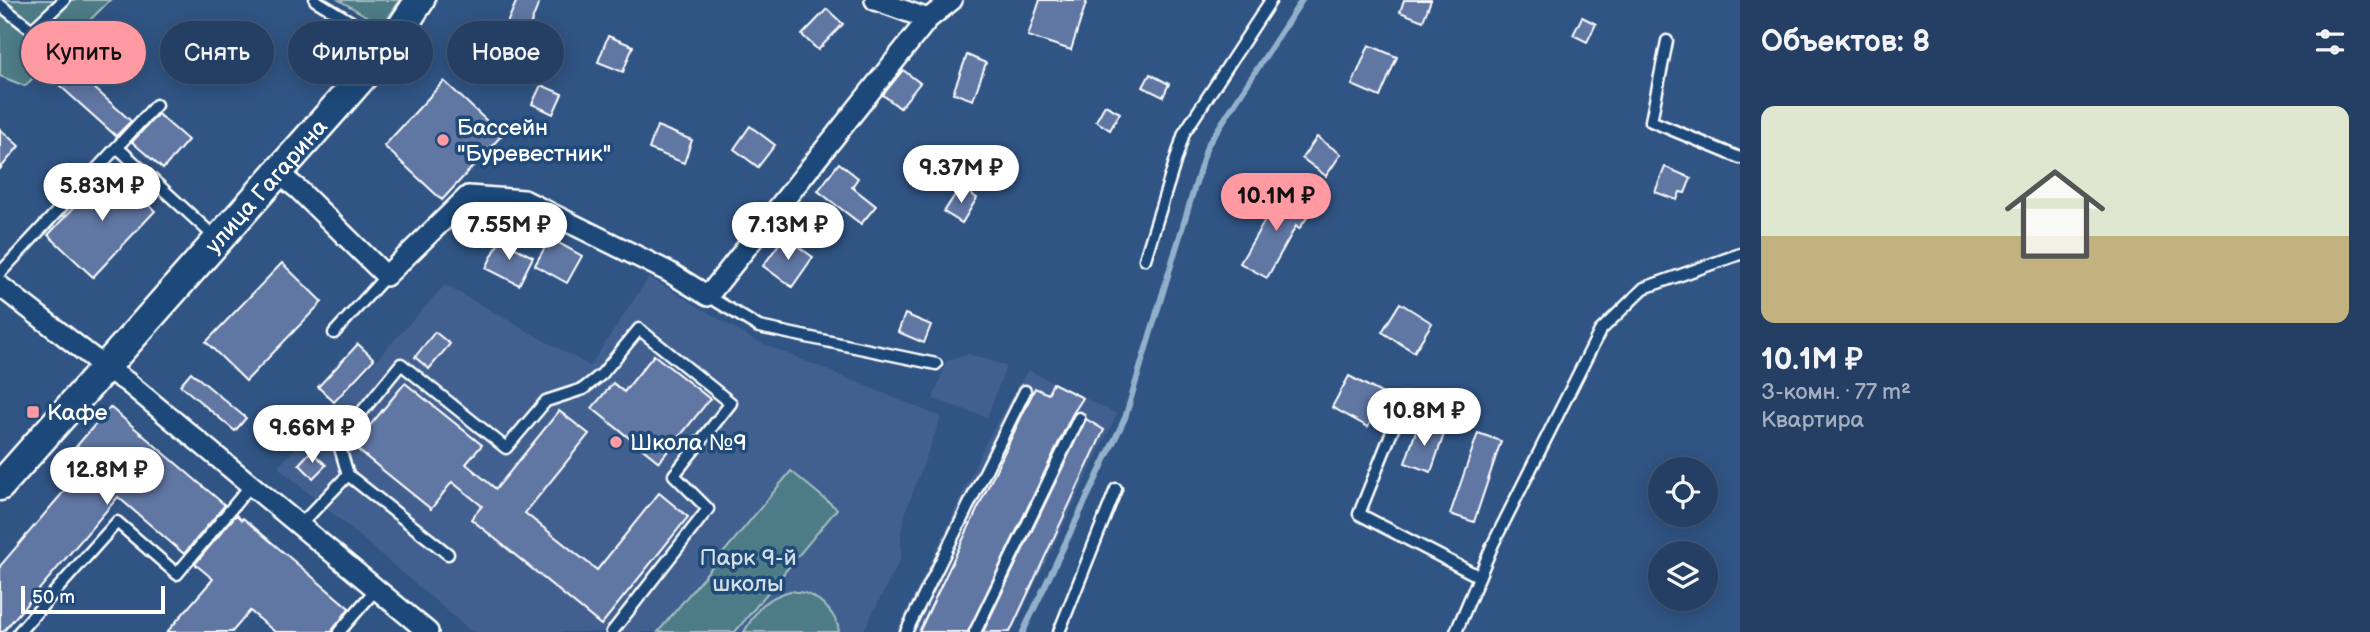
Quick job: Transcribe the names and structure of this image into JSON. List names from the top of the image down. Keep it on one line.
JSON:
{"streets":{"main road":["улица Гагарина"]},"parks":["Парк 9-й школы"],"places":{"other":["Бассейн \"Буревестник\"","Школа №9"],"transit":["Кафе"]},"scale_bar":"50 m","page":{"heading":"Объектов: 8","chip":["Купить","Снять","Фильтры","Новое"],"list":[{"name":"10.1M ₽","note":"3-комн. · 77 m² · Квартира"}],"price":["9.37M ₽","5.83M ₽","10.1M ₽","7.55M ₽","7.13M ₽","10.8M ₽","9.66M ₽","12.8M ₽"],"scale":"50 m"}}
